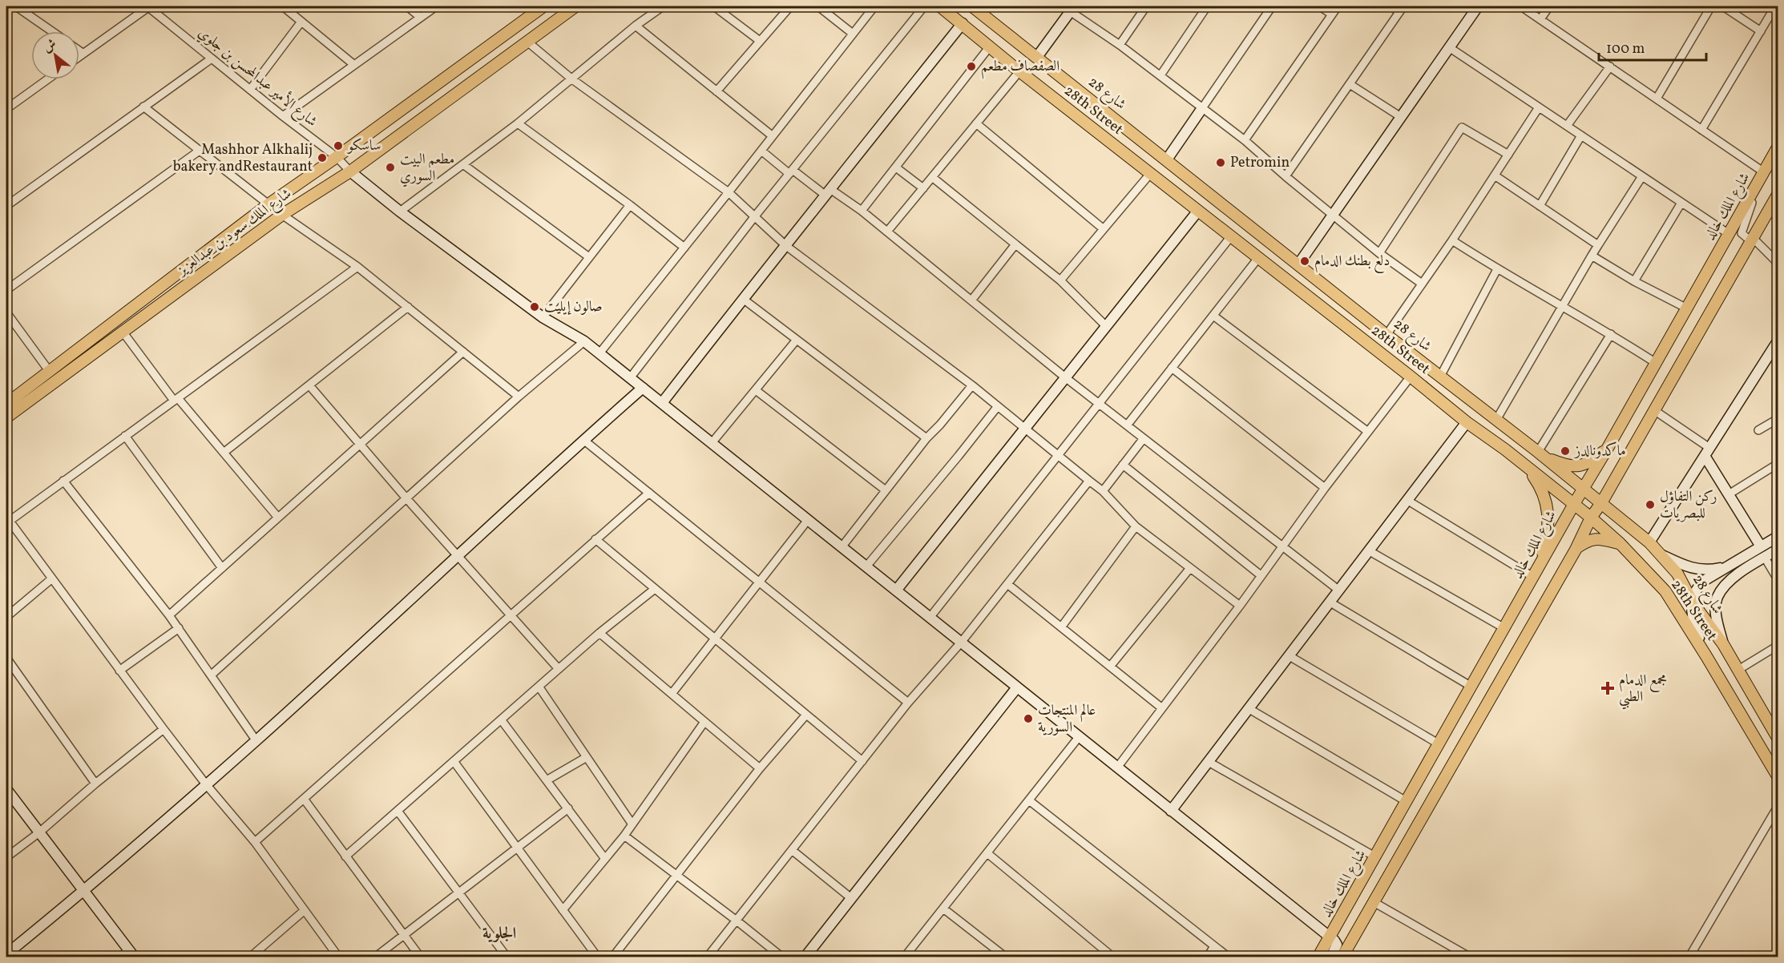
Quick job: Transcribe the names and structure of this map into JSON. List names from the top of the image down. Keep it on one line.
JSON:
{"streets":{"main road":["شارع 28","28th Street","شارع الملك خالد","شارع الملك سعود بن عبدالعزيز"],"street":["شارع الأمير عبدالمحسن بن جلوي"]},"crossings":[["شارع الأمير عبدالمحسن بن جلوي","شارع الملك سعود بن عبدالعزيز"],["شارع 28","شارع الملك خالد"],["28th Street","شارع الملك خالد"]],"districts":["الجلوية"],"places":{"other":["الصفصاف مطعم","ساسكو","Mashhor Alkhalij bakery andRestaurant","Petromin","مطعم البيت السوري","دلع بطنك الدمام","صالون إيليت","ماكدونالدز","ركن التفاؤل للبصريات","عالم المنتجات السورية"],"health":["مجمع الدمام الطبي"]},"scale_bar":"100 m","north":"top left"}
